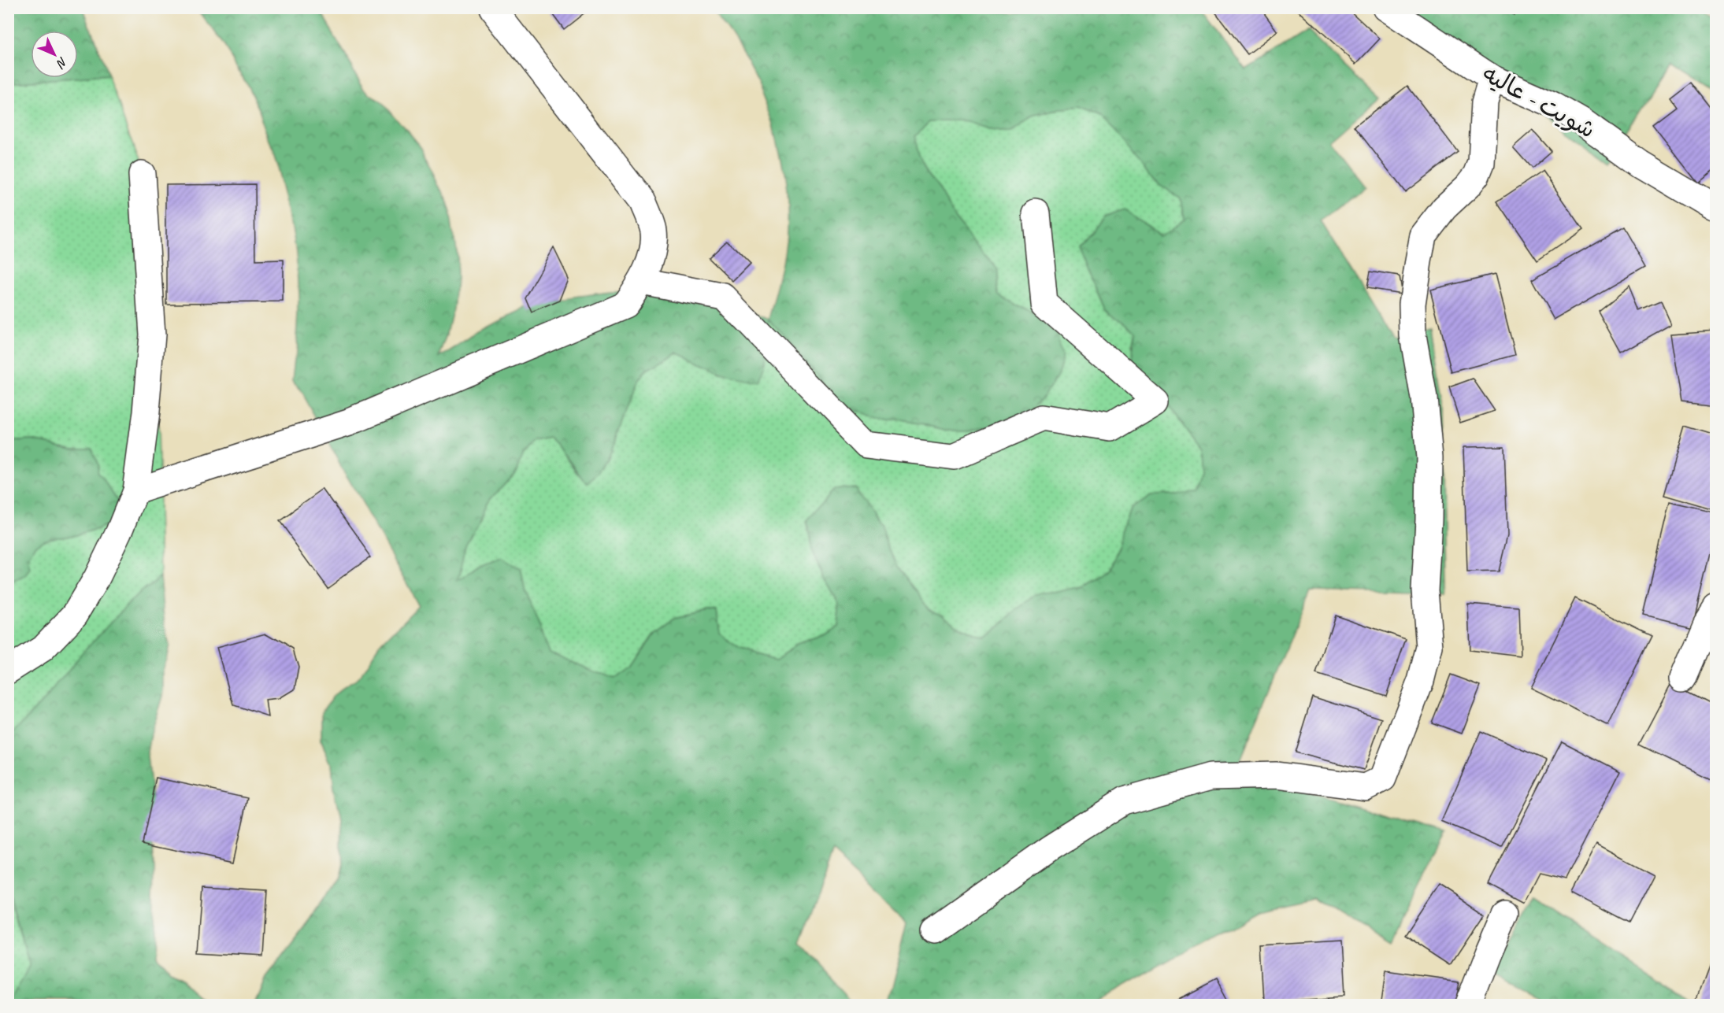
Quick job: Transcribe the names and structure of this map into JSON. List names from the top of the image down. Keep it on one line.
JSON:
{"streets":{"street":["شويت - عاليه"]},"north":"bottom right"}
